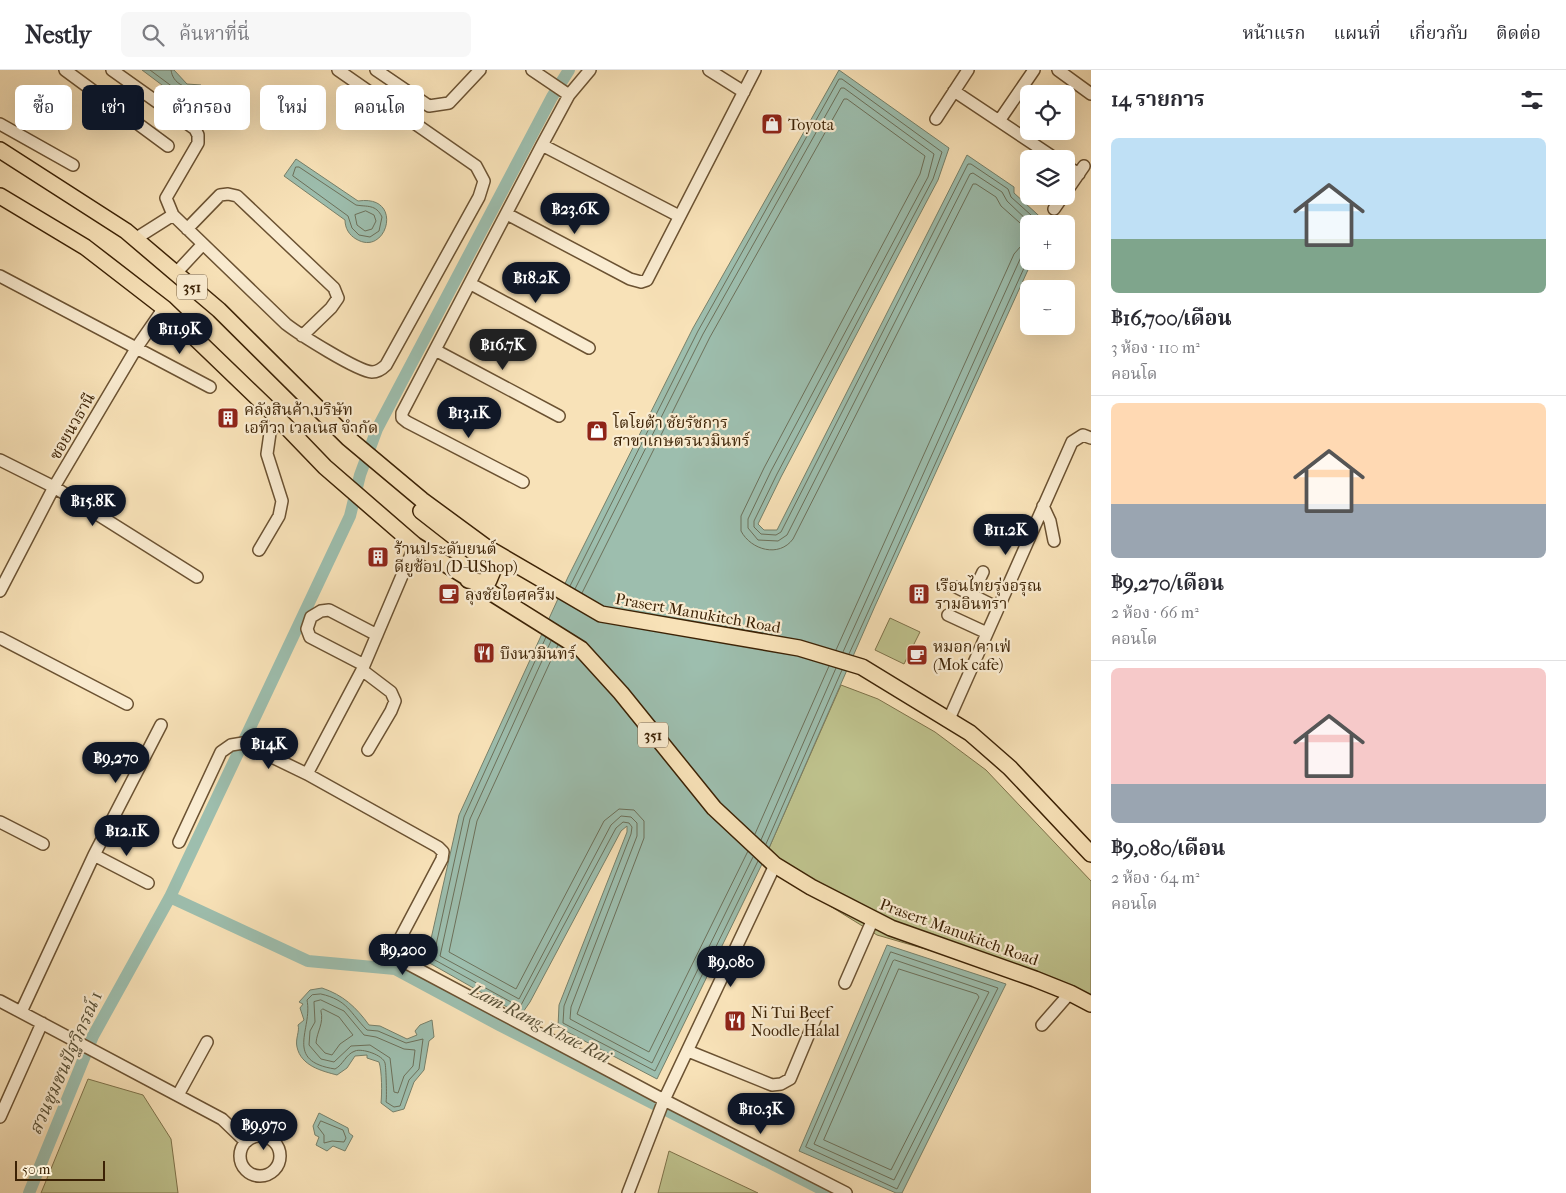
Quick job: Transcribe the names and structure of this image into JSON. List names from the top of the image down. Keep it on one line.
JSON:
{"streets":{"main road":["351","Prasert Manukitch Road"],"street":["ซอยนวธานี"]},"crossings":[["ซอยนวธานี","Prasert Manukitch Road"]],"water":["Lam Rang Khae Rai","สวนชุมชนปัฐวิกรณ์ 1"],"places":{"shop":["Toyota","โตโยต้า ชัยรัชการ สาขาเกษตรนวมินทร์"],"building":["คลังสินค้า บริษัท เอทีวา เวลเนส จำกัด","ร้านประดับยนต์ ดียูช้อป (D-UShop)","เรือนไทยรุ่งอรุณ รามอินทรา"],"cafe":["ลุงชัยไอศครีม","หมอก คาเฟ่ (Mok cafe)"],"restaurant":["บึงนวมินทร์","Ni Tui Beef Noodle Halal"]},"scale_bar":"50 m","page":{"header":"Nestly","search":"ค้นหาที่นี่","nav":["หน้าแรก","แผนที่","เกี่ยวกับ","ติดต่อ"],"heading":"14 รายการ","map_buttons":["+","−"],"chip":["ซื้อ","เช่า","ตัวกรอง","ใหม่","คอนโด"],"list":[{"name":"฿16,700/เดือน","note":"3 ห้อง · 110 m² · คอนโด"},{"name":"฿9,270/เดือน","note":"2 ห้อง · 66 m² · คอนโด"},{"name":"฿9,080/เดือน","note":"2 ห้อง · 64 m² · คอนโด"}],"price":["฿23.6K","฿18.2K","฿11.9K","฿16.7K","฿13.1K","฿15.8K","฿11.2K","฿14K","฿9,270","฿12.1K","฿9,200","฿9,080","฿10.3K","฿9,970"],"scale":"50 m"}}
